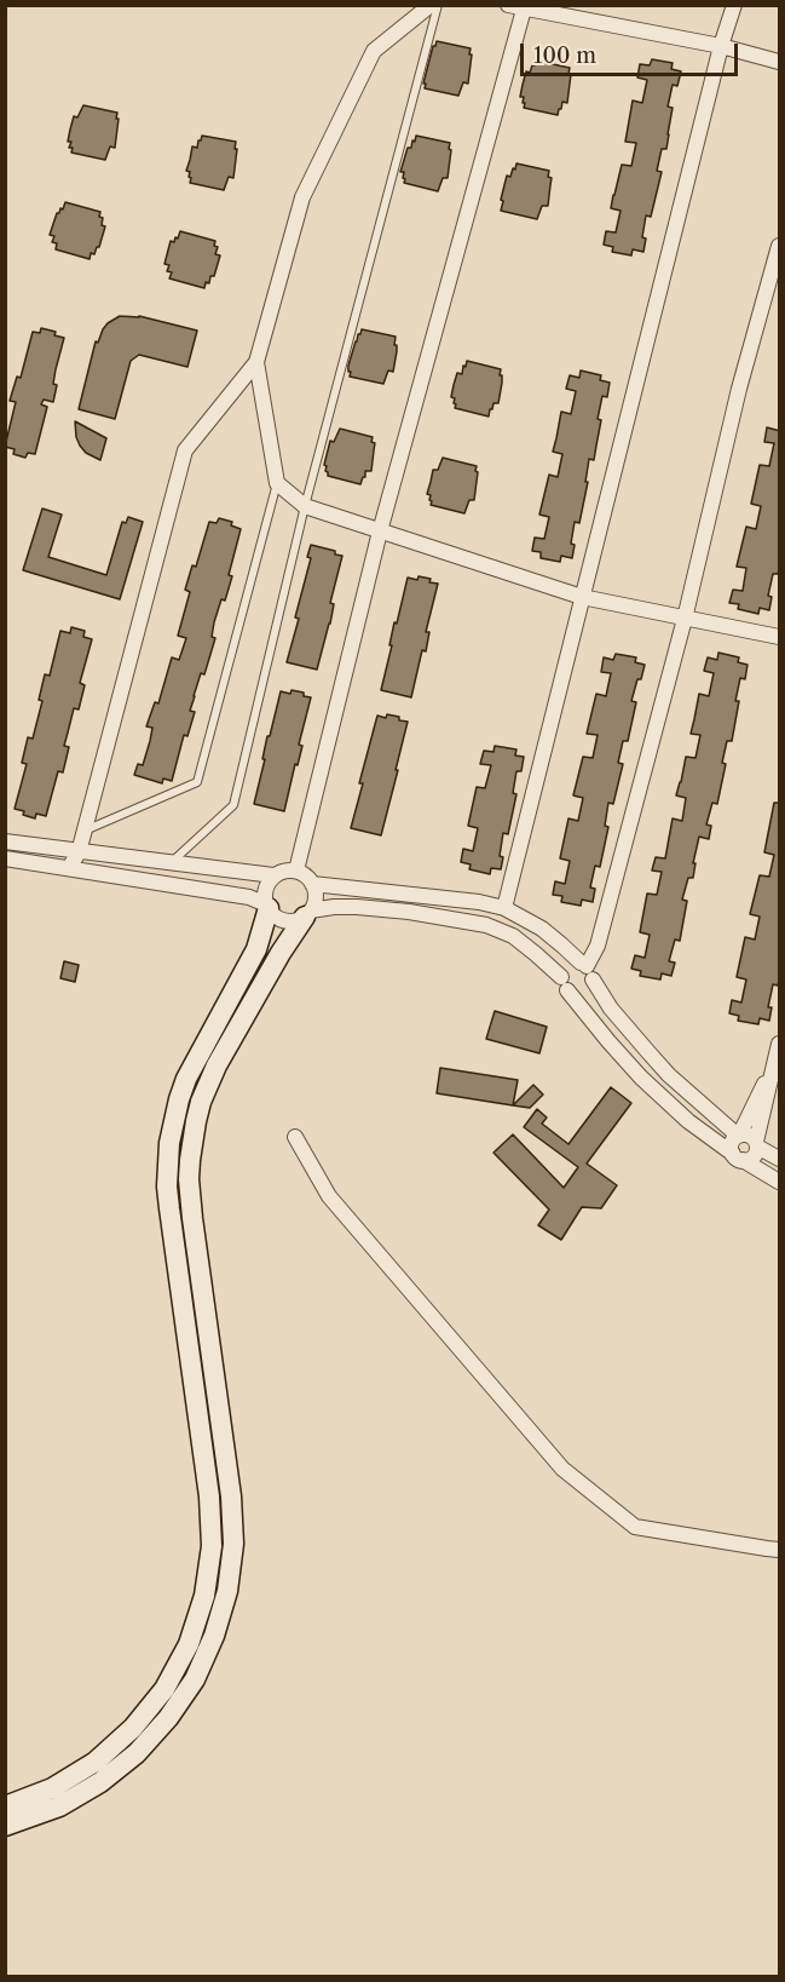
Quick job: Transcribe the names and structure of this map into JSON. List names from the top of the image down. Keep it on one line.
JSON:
{"scale_bar":"100 m"}
